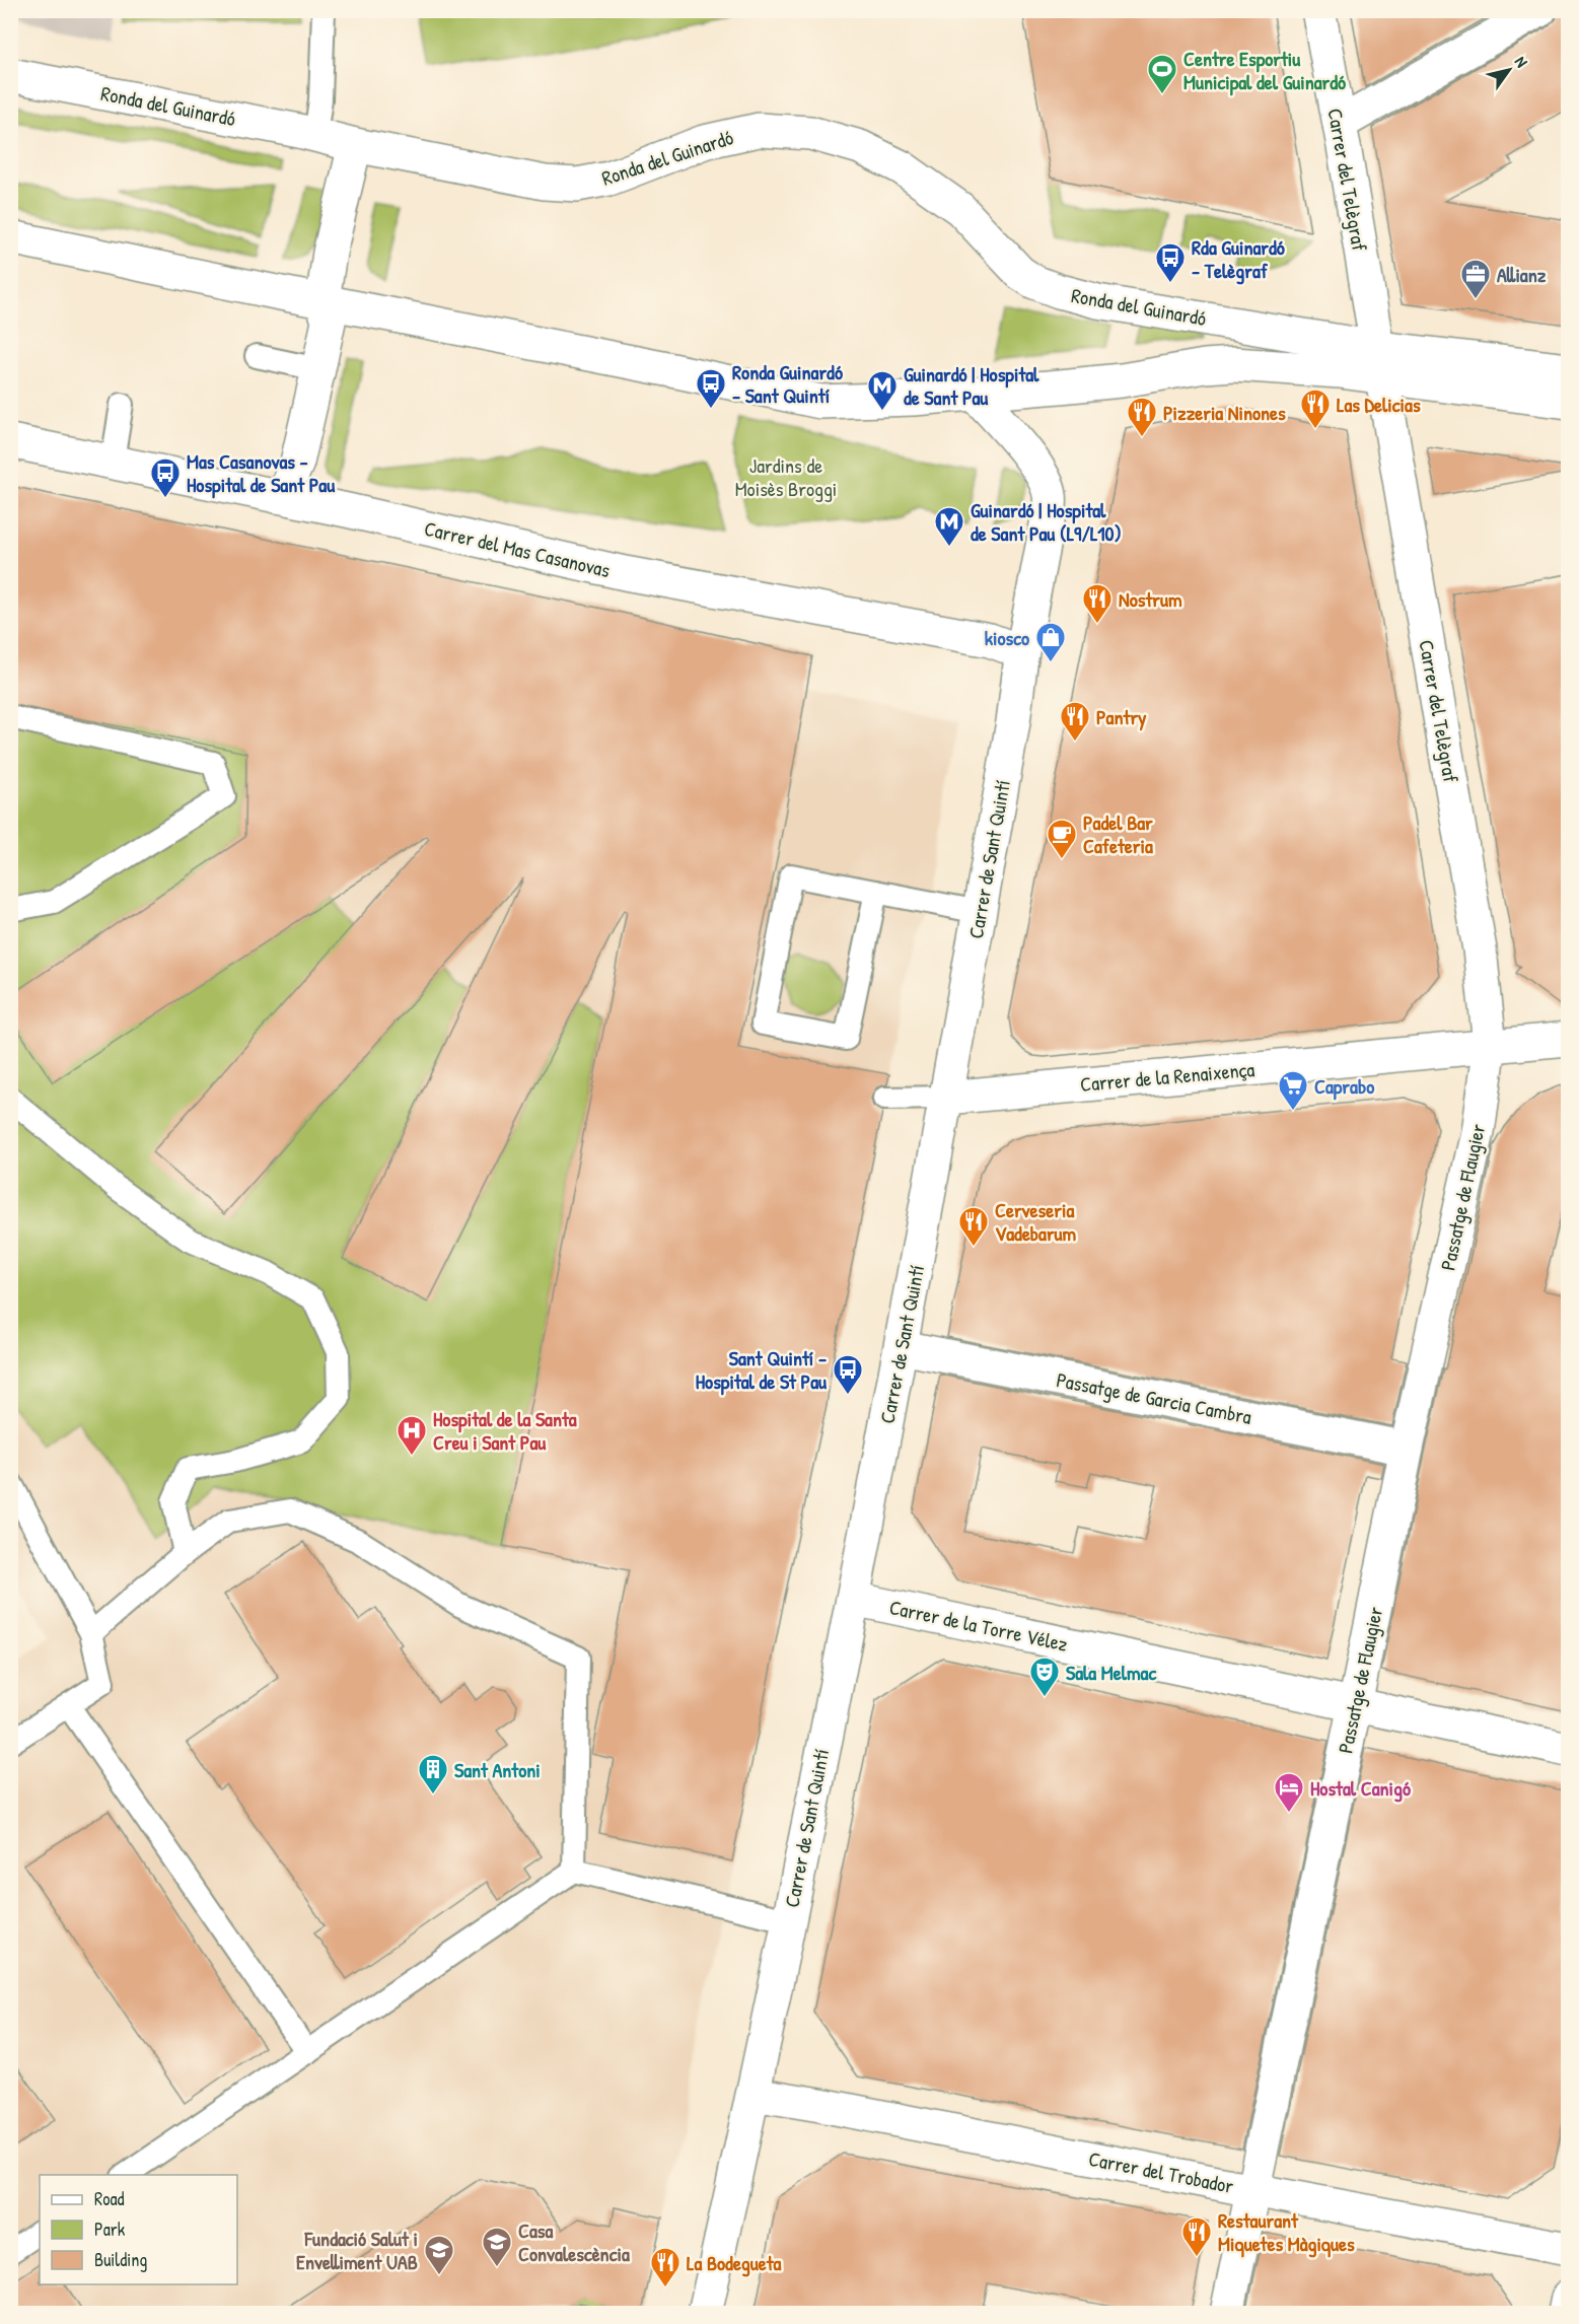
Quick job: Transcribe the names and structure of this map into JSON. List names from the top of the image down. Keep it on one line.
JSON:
{"streets":{"street":["Ronda del Guinardó","Carrer del Telègraf","Carrer del Mas Casanovas","Carrer de Sant Quintí","Carrer de la Renaixença","Passatge de Flaugier","Passatge de Garcia Cambra","Carrer de la Torre Vélez","Carrer del Trobador"]},"crossings":[["Ronda del Guinardó","Carrer del Telègraf"],["Ronda del Guinardó","Carrer de Sant Quintí"],["Carrer del Telègraf","Carrer de la Renaixença"],["Carrer del Telègraf","Passatge de Flaugier"],["Carrer del Mas Casanovas","Carrer de Sant Quintí"],["Carrer de Sant Quintí","Carrer de la Renaixença"],["Carrer de Sant Quintí","Passatge de Garcia Cambra"],["Carrer de Sant Quintí","Carrer de la Torre Vélez"],["Carrer de Sant Quintí","Carrer del Trobador"],["Carrer de la Renaixença","Passatge de Flaugier"],["Passatge de Flaugier","Passatge de Garcia Cambra"],["Passatge de Flaugier","Carrer de la Torre Vélez"],["Passatge de Flaugier","Carrer del Trobador"]],"parks":["Jardins de Moisès Broggi"],"places":{"sports":["Centre Esportiu Municipal del Guinardó"],"bus stop":["Rda Guinardó - Telègraf","Ronda Guinardó - Sant Quintí","Mas Casanovas - Hospital de Sant Pau","Sant Quintí - Hospital de St Pau"],"office":["Allianz"],"metro station":["Guinardó | Hospital de Sant Pau","Guinardó | Hospital de Sant Pau (L9/L10)"],"restaurant":["Las Delicias","Pizzeria Ninones","Nostrum","Pantry","Cerveseria Vadebarum","Restaurant Miquetes Màgiques","La Bodegueta"],"shop":["kiosco"],"cafe":["Padel Bar Cafeteria"],"supermarket":["Caprabo"],"hospital":["Hospital de la Santa Creu i Sant Pau"],"theatre":["Sala Melmac"],"building":["Sant Antoni"],"hotel":["Hostal Canigó"],"school or university":["Casa Convalescència","Fundació Salut i Envelliment UAB"]},"legend":["Road","Park","Building"],"north":"top right"}
